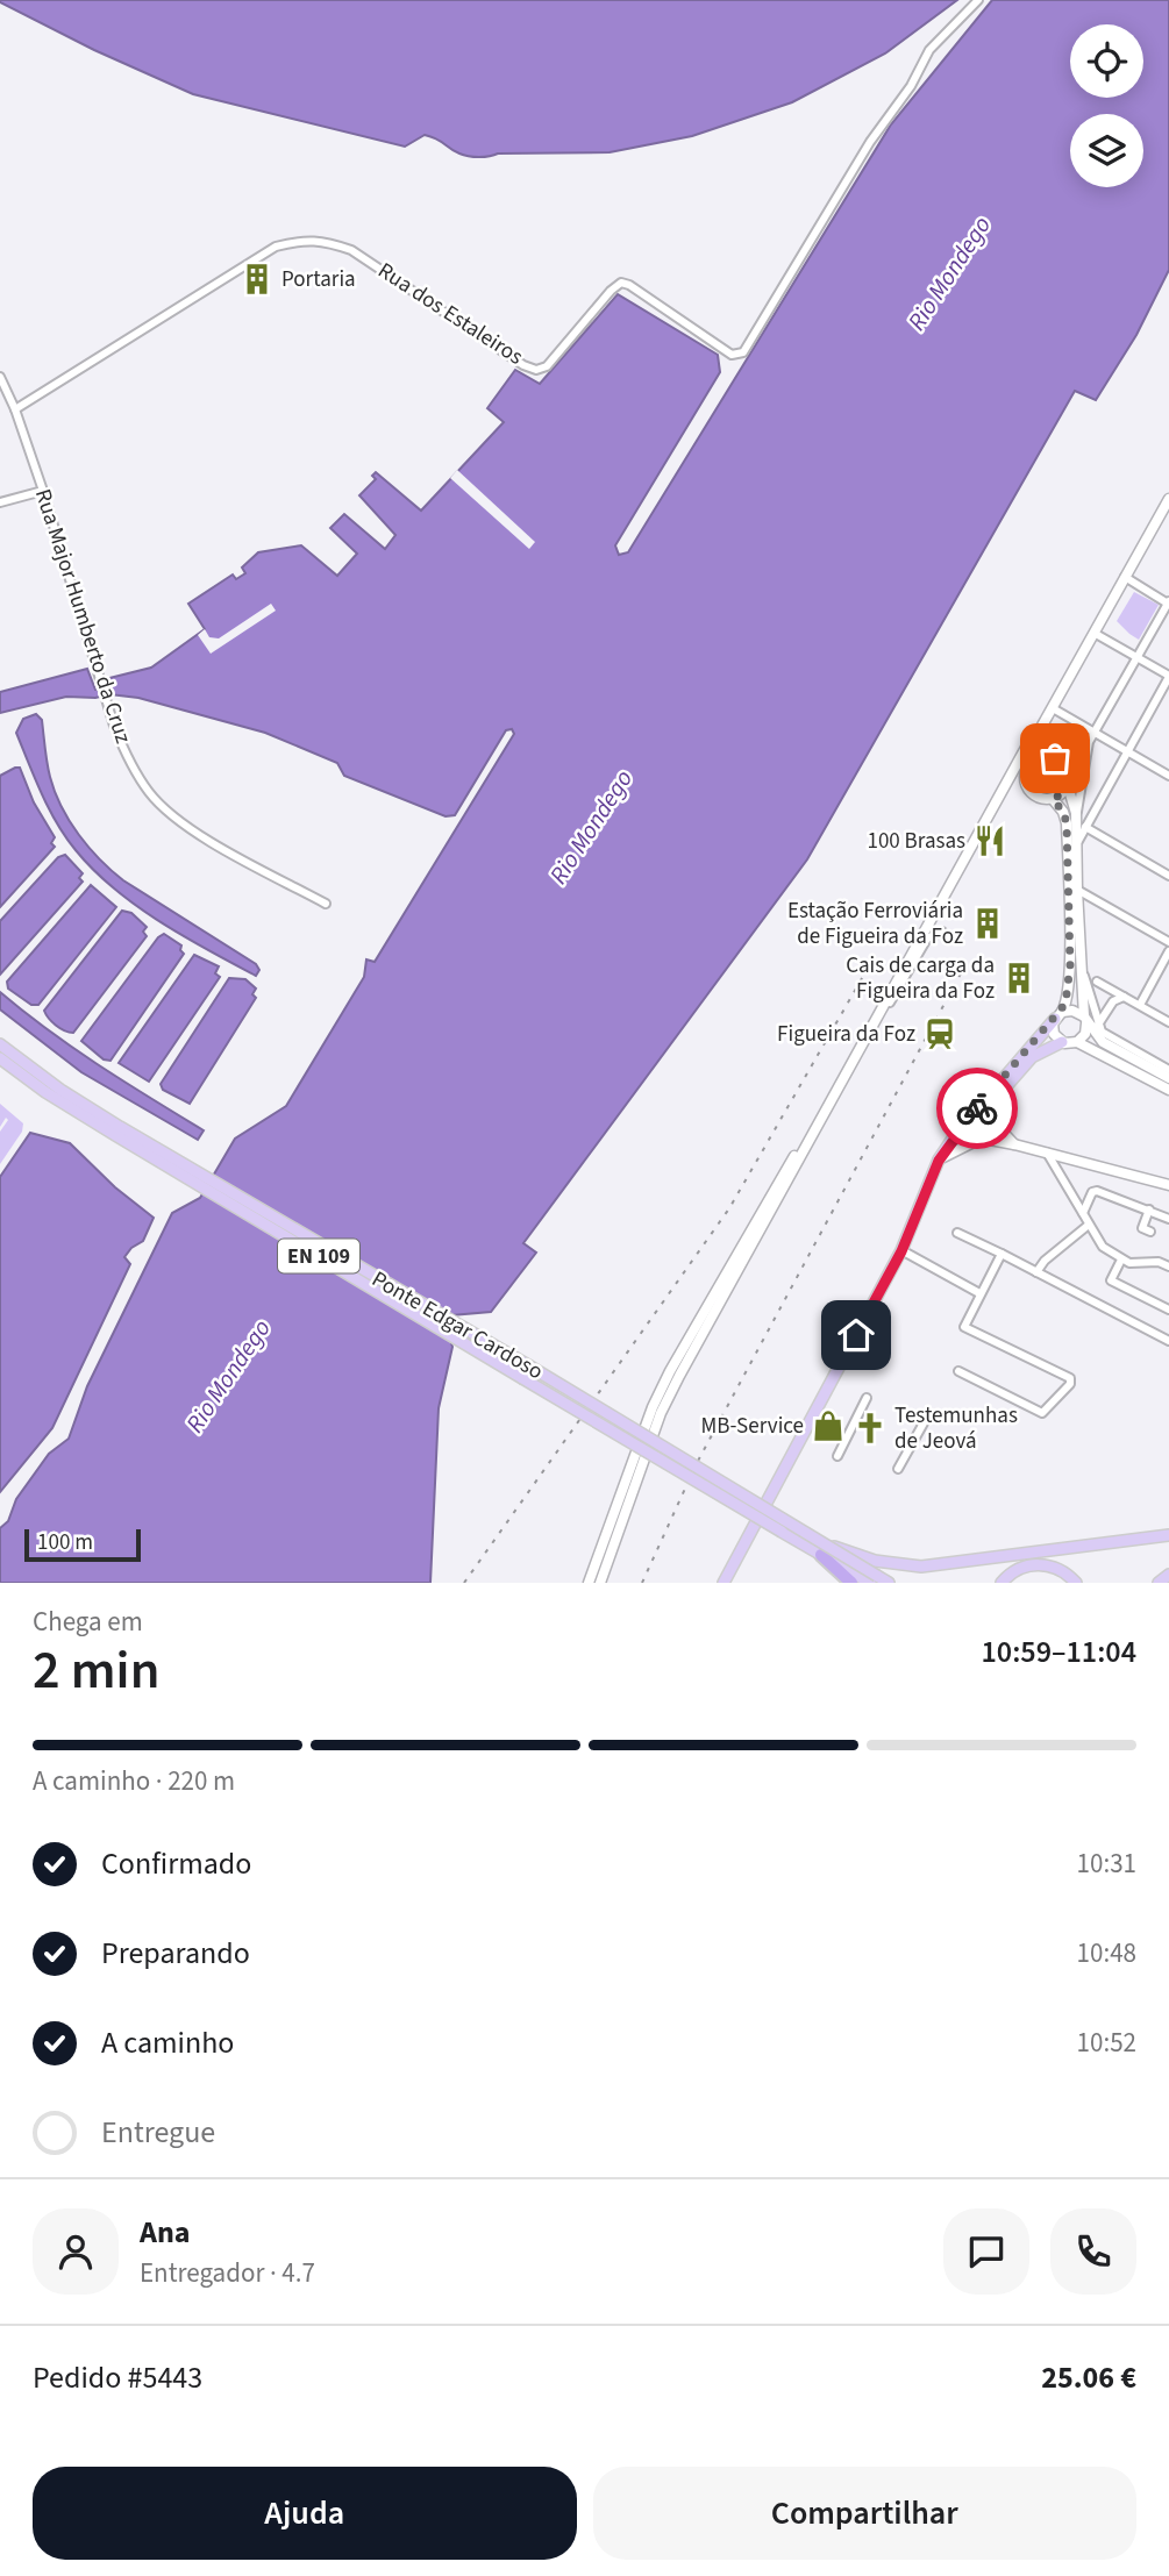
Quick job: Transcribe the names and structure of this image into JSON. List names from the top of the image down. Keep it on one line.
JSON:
{"streets":{"main road":["EN 109","Ponte Edgar Cardoso"],"street":["Rua dos Estaleiros","Rua Major Humberto da Cruz"]},"crossings":[["Rua dos Estaleiros","Rua Major Humberto da Cruz"],["EN 109","Ponte Edgar Cardoso"]],"water":["Rio Mondego"],"places":{"building":["Portaria","Estação Ferroviária de Figueira da Foz","Cais de carga da Figueira da Foz"],"restaurant":["100 Brasas"],"station":["Figueira da Foz"],"shop":["MB-Service"],"church":["Testemunhas de Jeová"]},"scale_bar":"100 m","page":{"scale":"100 m","heading":["2 min","Chega em","10:59–11:04"],"panel":["Ana","Entregador · 4.7","Pedido #5443","25.06 €"],"bar":"A caminho · 220 m","list":[["Confirmado","10:31"],["Preparando","10:48"],["A caminho","10:52"],"Entregue"],"buttons":["Ajuda","Compartilhar"]}}
